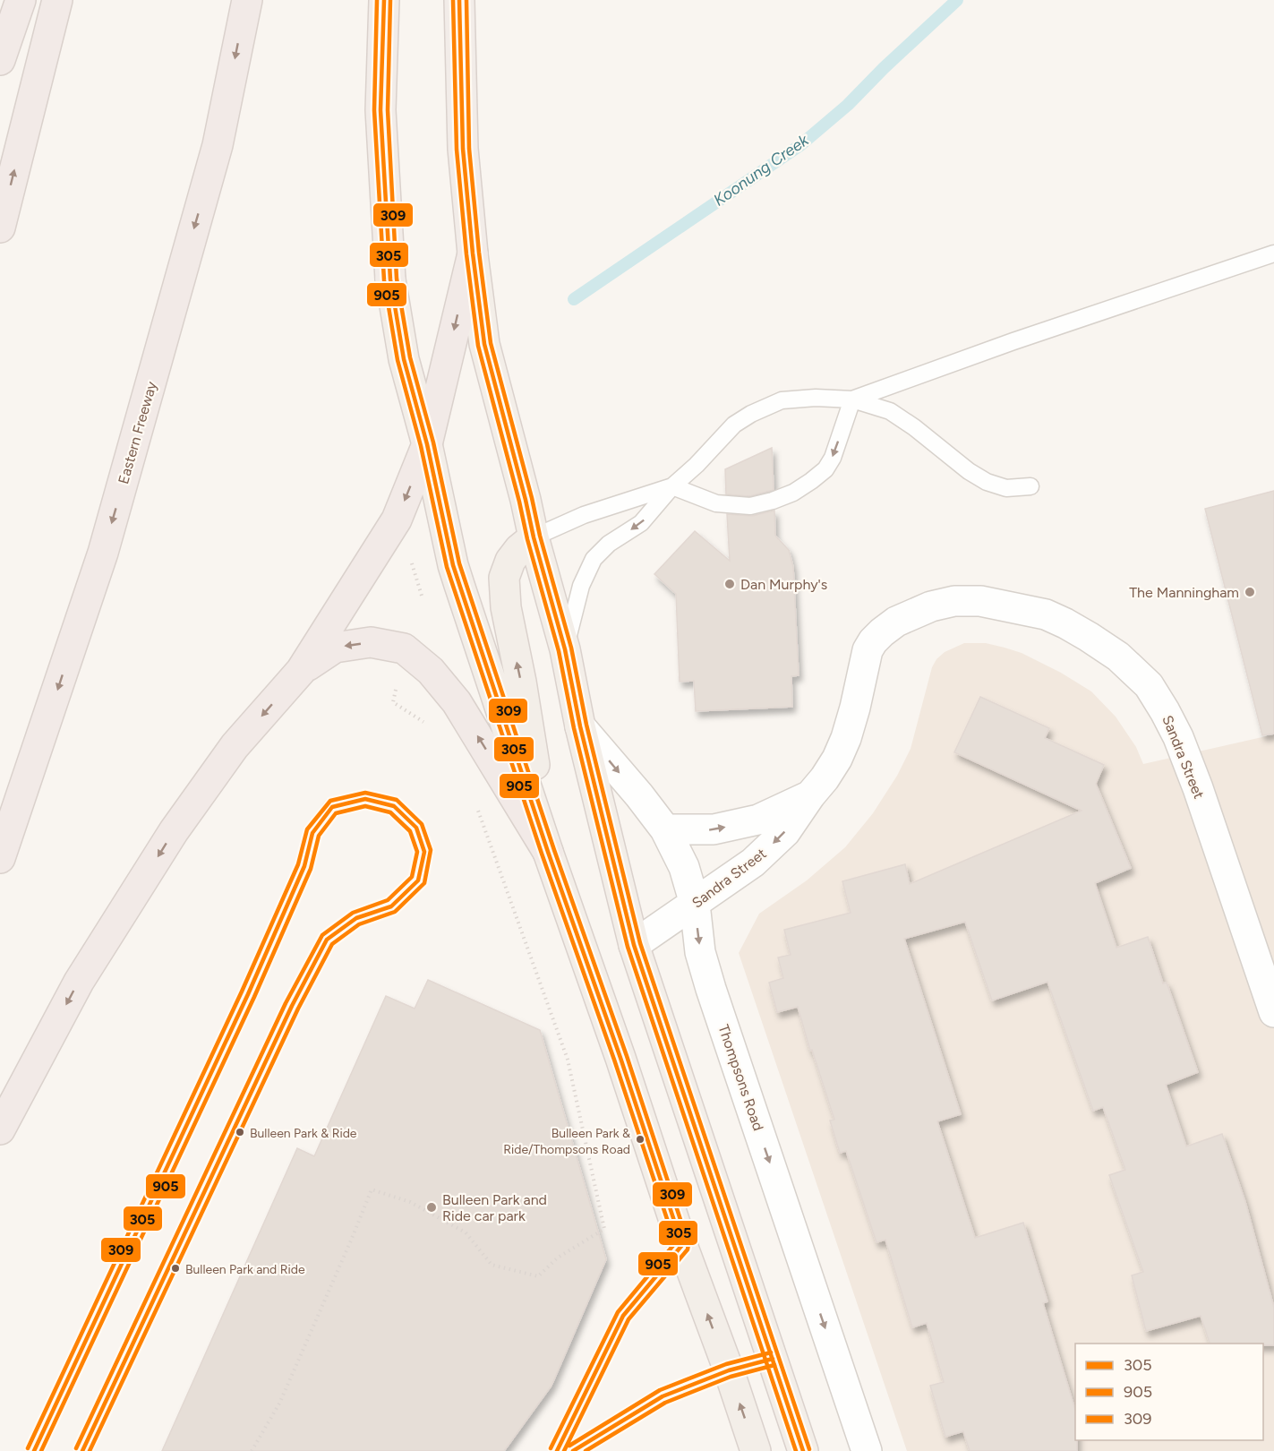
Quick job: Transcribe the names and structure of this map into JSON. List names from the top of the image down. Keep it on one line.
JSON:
{"streets":{"highway":["Eastern Freeway","Thompsons Road"],"street":["Sandra Street"]},"crossings":[["Sandra Street","Thompsons Road"]],"water":["Koonung Creek"],"places":["Dan Murphy's","The Manningham","Bulleen Park & Ride","Bulleen Park & Ride/Thompsons Road","Bulleen Park and Ride car park","Bulleen Park and Ride"],"lines":["transit line 305","transit line 905","transit line 309"],"legend":["305","905","309"]}
